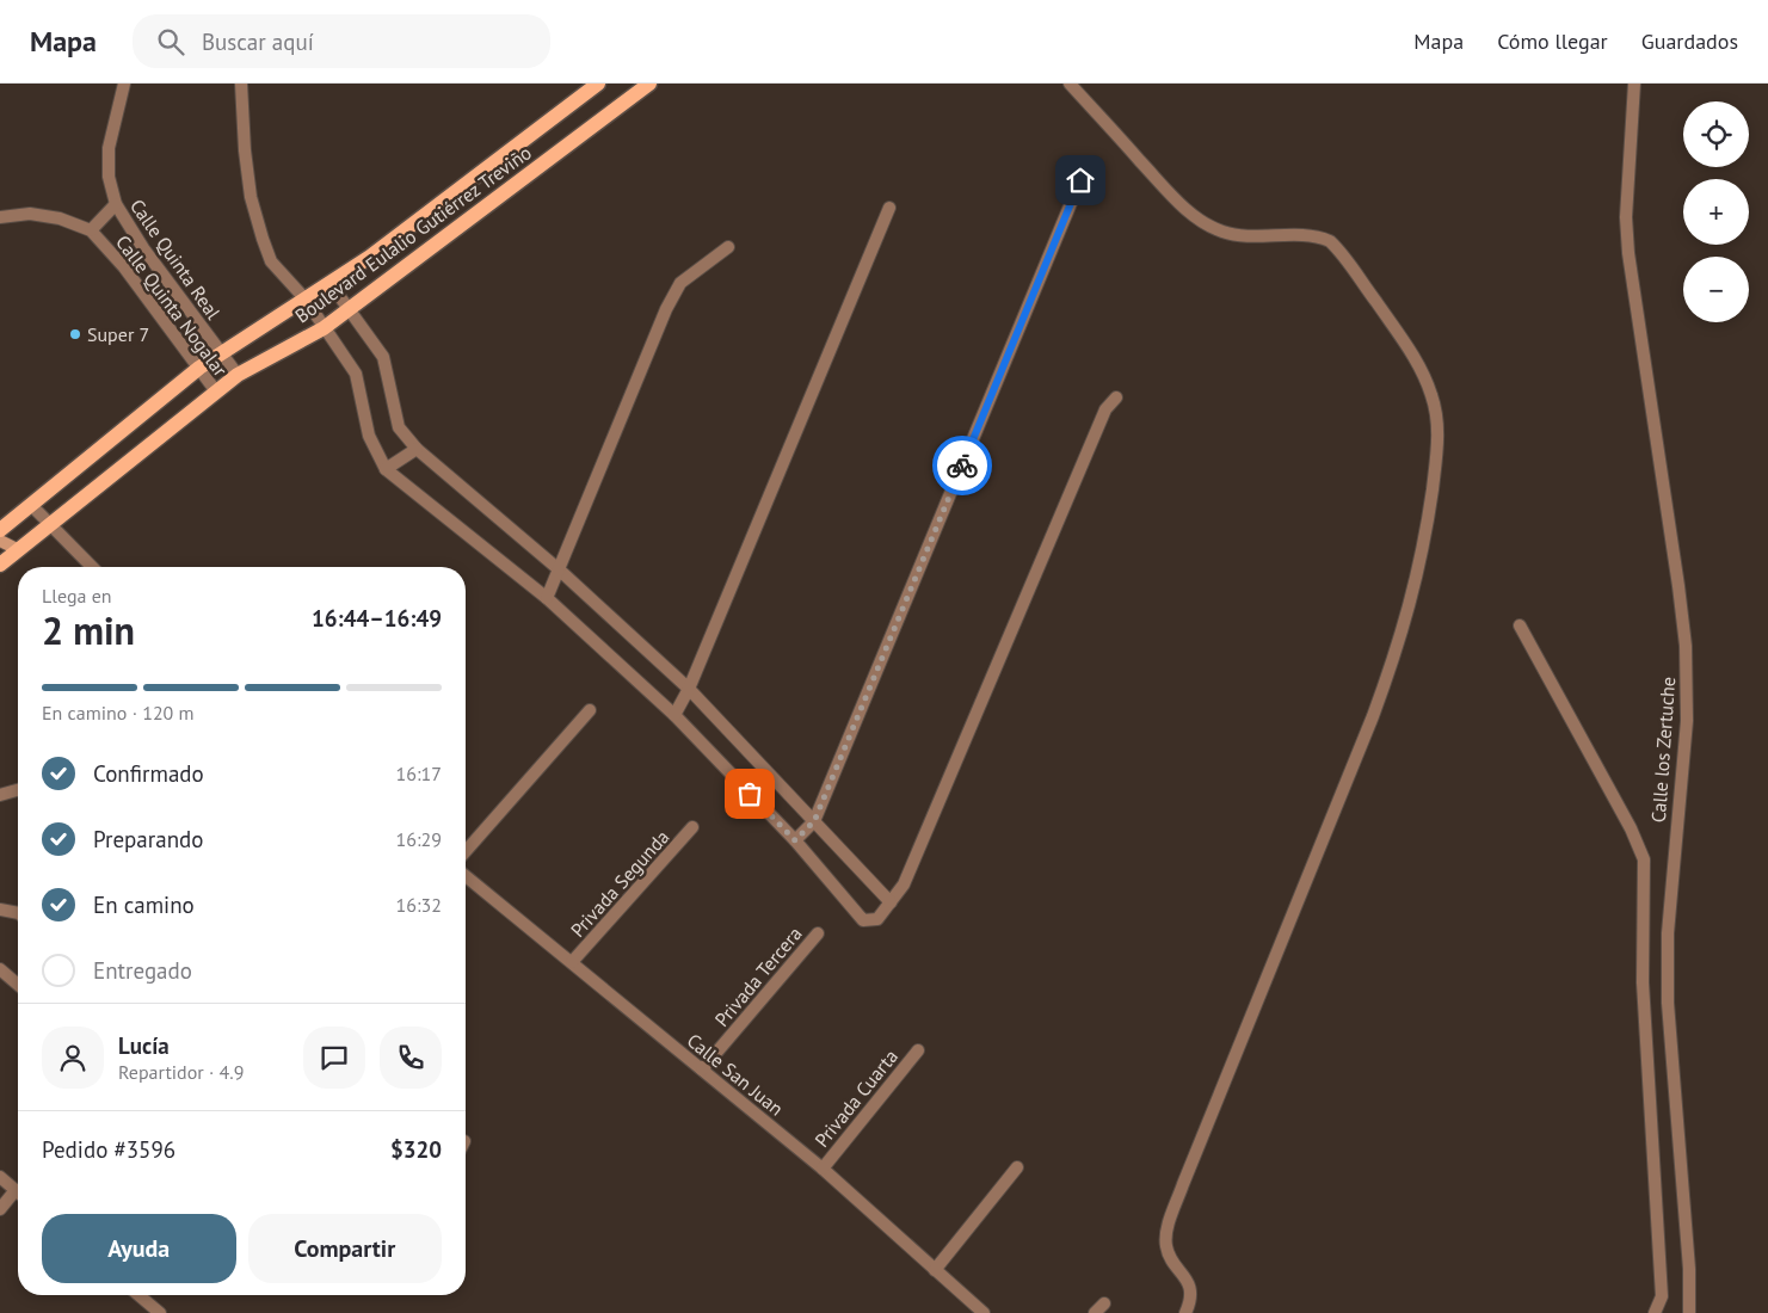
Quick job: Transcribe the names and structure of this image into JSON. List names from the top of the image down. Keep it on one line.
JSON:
{"streets":{"main road":["Boulevard Eulalio Gutiérrez Treviño"],"street":["Calle Quinta Real","Calle Quinta Nogalar","Calle los Zertuche","Privada Segunda","Privada Tercera","Calle San Juan","Privada Cuarta"]},"crossings":[["Boulevard Eulalio Gutiérrez Treviño","Calle Quinta Real"],["Boulevard Eulalio Gutiérrez Treviño","Calle Quinta Nogalar"],["Privada Segunda","Calle San Juan"],["Privada Tercera","Calle San Juan"],["Calle San Juan","Privada Cuarta"]],"places":["Super 7"],"page":{"header":"Mapa","search":"Buscar aquí","nav":["Mapa","Cómo llegar","Guardados"],"map_buttons":["+","−"],"heading":["2 min","Llega en","16:44–16:49"],"panel":["Lucía","Repartidor · 4.9","Pedido #3596","$320"],"bar":"En camino · 120 m","list":[["Confirmado","16:17"],["Preparando","16:29"],["En camino","16:32"],"Entregado"],"buttons":["Ayuda","Compartir"]}}
